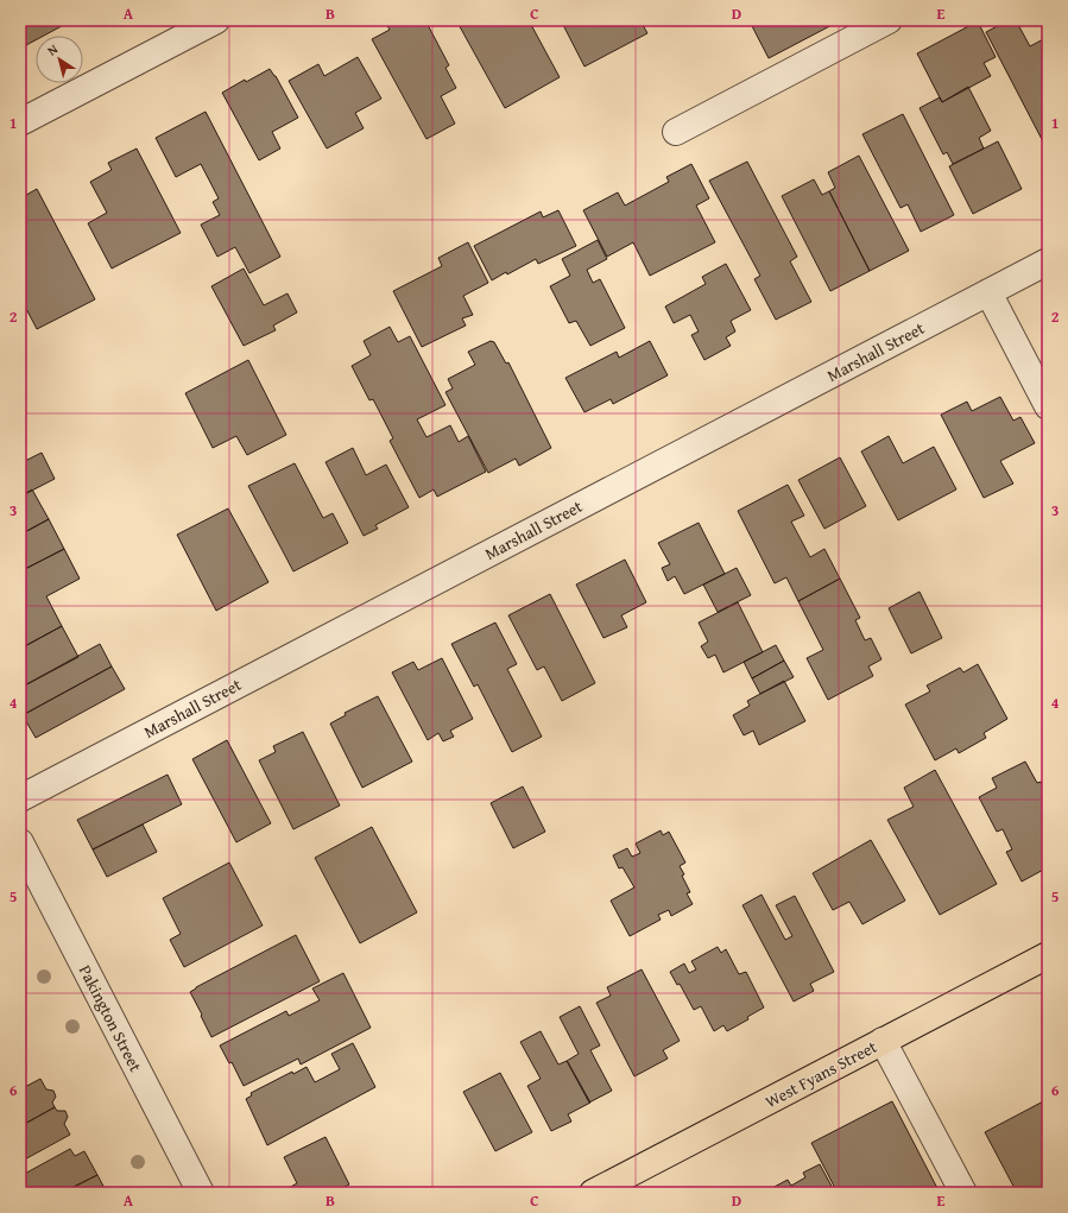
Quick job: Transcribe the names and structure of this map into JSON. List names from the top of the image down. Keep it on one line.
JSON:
{"streets":{"main road":["West Fyans Street"],"street":["Marshall Street","Pakington Street"]},"north":"top left","grid":{"columns":["A","B","C","D","E"],"rows":["1","2","3","4","5","6"]}}
